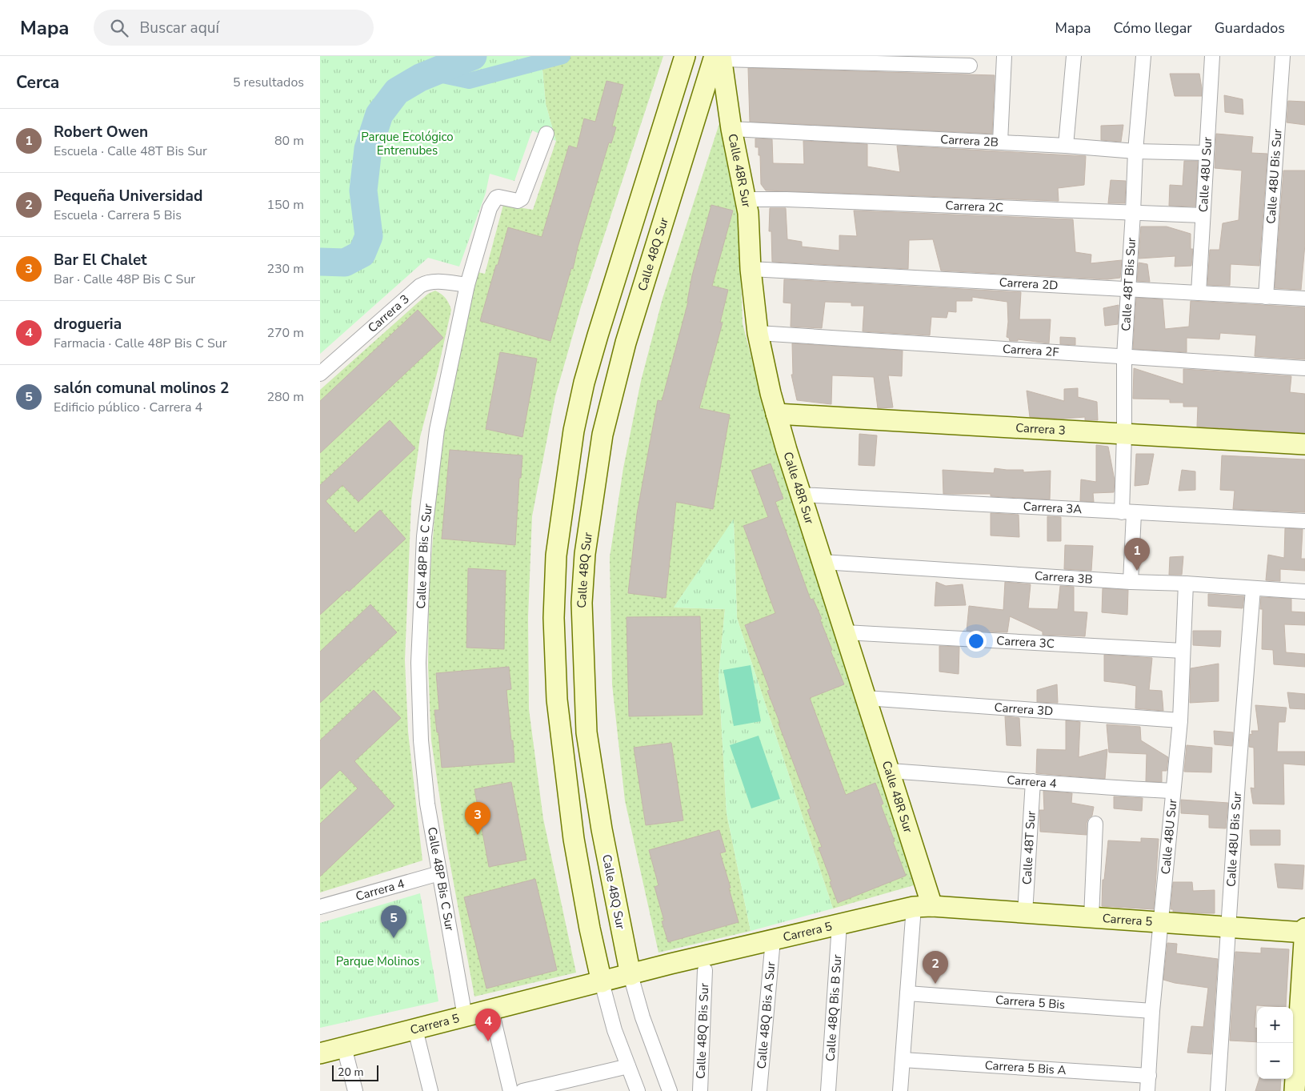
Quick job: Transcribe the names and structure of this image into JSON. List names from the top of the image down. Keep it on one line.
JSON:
{"streets":{"street":["Carrera 2B","Calle 48R Sur","Calle 48U Sur","Calle 48U Bis Sur","Carrera 2C","Calle 48Q Sur","Carrera 2D","Calle 48T Bis Sur","Carrera 3","Carrera 2F","Carrera 3A","Calle 48P Bis C Sur","Carrera 3B","Carrera 3C","Carrera 3D","Carrera 4","Calle 48T Sur","Carrera 5","Carrera 5 Bis","Calle 48Q Bis B Sur","Calle 48Q Bis A Sur","Calle 48Q Bis Sur","Carrera 5 Bis A"]},"crossings":[["Carrera 2B","Calle 48R Sur"],["Carrera 2B","Calle 48U Sur"],["Carrera 2B","Calle 48T Bis Sur"],["Calle 48R Sur","Carrera 2C"],["Calle 48R Sur","Calle 48Q Sur"],["Calle 48R Sur","Carrera 2D"],["Calle 48R Sur","Carrera 3"],["Calle 48R Sur","Carrera 2F"],["Calle 48R Sur","Carrera 3A"],["Calle 48R Sur","Carrera 3B"],["Calle 48R Sur","Carrera 3C"],["Calle 48R Sur","Carrera 3D"],["Calle 48R Sur","Carrera 4"],["Calle 48R Sur","Carrera 5"],["Calle 48R Sur","Carrera 5 Bis"],["Calle 48R Sur","Carrera 5 Bis A"],["Calle 48U Sur","Carrera 2C"],["Calle 48U Sur","Carrera 2D"],["Calle 48U Sur","Carrera 3B"],["Calle 48U Sur","Carrera 3C"],["Calle 48U Sur","Carrera 3D"],["Calle 48U Sur","Carrera 4"],["Calle 48U Sur","Carrera 5"],["Calle 48U Sur","Carrera 5 Bis"],["Calle 48U Sur","Carrera 5 Bis A"],["Calle 48U Bis Sur","Carrera 2D"],["Calle 48U Bis Sur","Carrera 3B"],["Calle 48U Bis Sur","Carrera 5"],["Carrera 2C","Calle 48T Bis Sur"],["Calle 48Q Sur","Carrera 5"],["Carrera 2D","Calle 48T Bis Sur"],["Calle 48T Bis Sur","Carrera 3"],["Calle 48T Bis Sur","Carrera 2F"],["Calle 48T Bis Sur","Carrera 3A"],["Calle 48T Bis Sur","Carrera 3B"],["Carrera 3","Calle 48P Bis C Sur"],["Calle 48P Bis C Sur","Carrera 4"],["Calle 48P Bis C Sur","Carrera 5"],["Carrera 4","Calle 48T Sur"],["Calle 48T Sur","Carrera 5"],["Carrera 5","Calle 48Q Bis B Sur"],["Carrera 5","Calle 48Q Bis A Sur"]],"parks":["Parque Ecológico Entrenubes","Parque Molinos"],"scale_bar":"20 m","page":{"header":"Mapa","search":"Buscar aquí","nav":["Mapa","Cómo llegar","Guardados"],"heading":["Cerca","5 resultados"],"list":[{"mark":"1","name":"Robert Owen","note":"Escuela · Calle 48T Bis Sur","value":"80 m"},{"mark":"2","name":"Pequeña Universidad","note":"Escuela · Carrera 5 Bis","value":"150 m"},{"mark":"3","name":"Bar El Chalet","note":"Bar · Calle 48P Bis C Sur","value":"230 m"},{"mark":"4","name":"drogueria","note":"Farmacia · Calle 48P Bis C Sur","value":"270 m"},{"mark":"5","name":"salón comunal molinos 2","note":"Edificio público · Carrera 4","value":"280 m"}],"pins":["1","3","5","2","4"],"map_buttons":["+","−"],"scale":"20 m"}}
